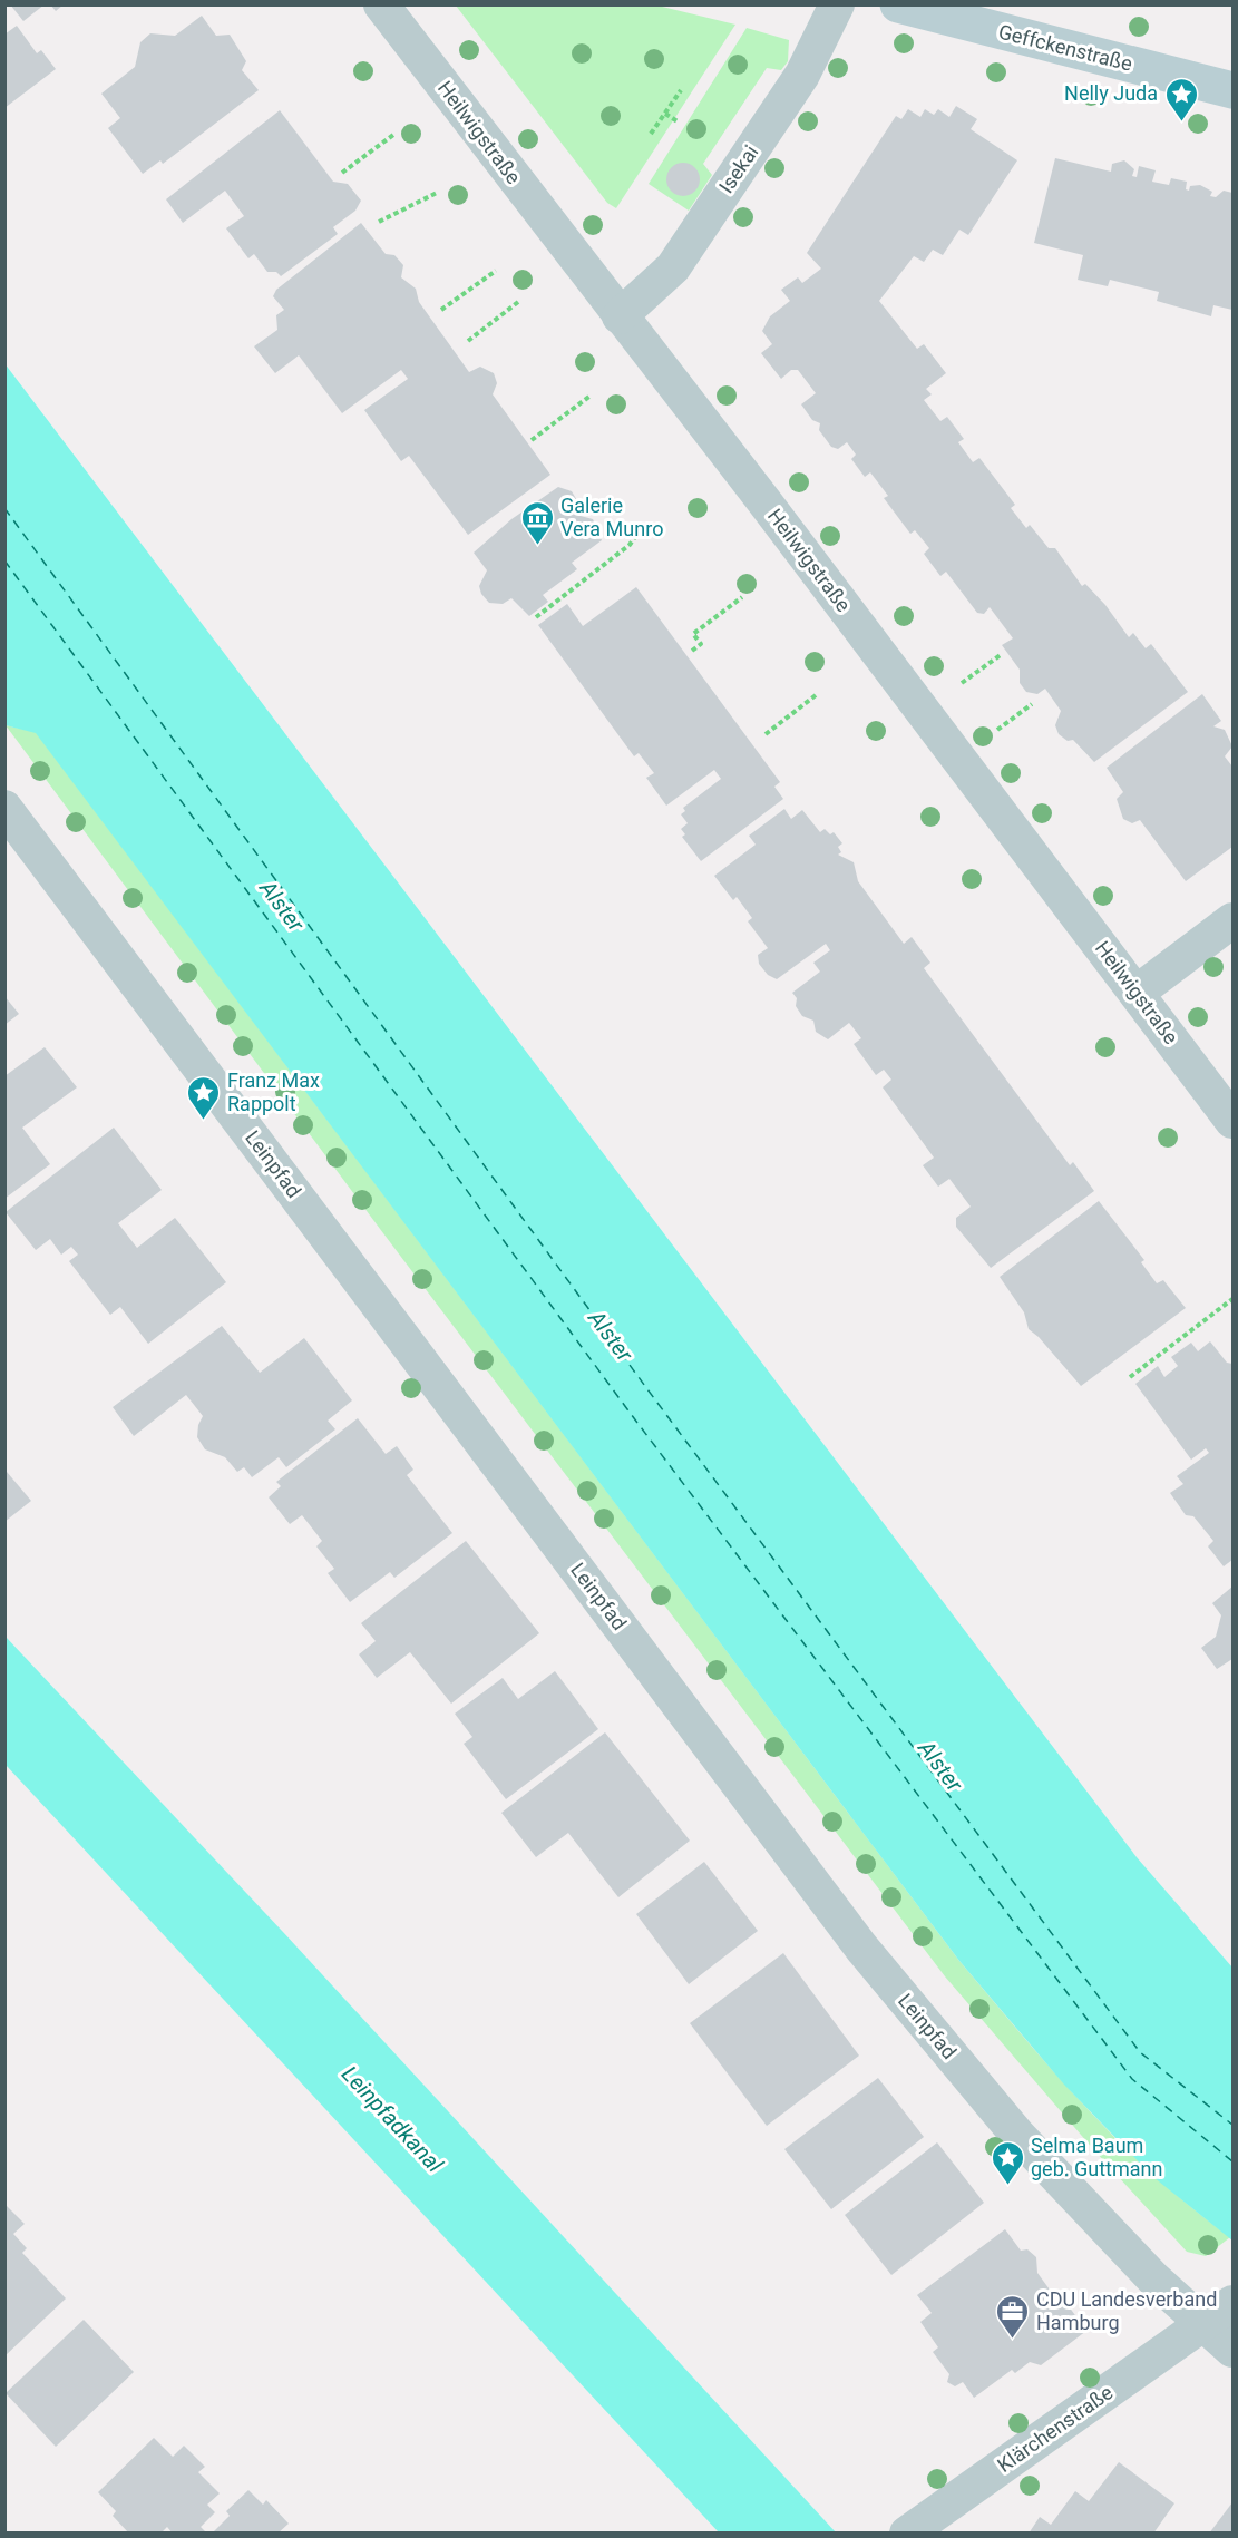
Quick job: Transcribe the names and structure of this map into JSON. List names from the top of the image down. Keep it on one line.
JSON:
{"streets":{"street":["Geffckenstraße","Heilwigstraße","Isekai","Leinpfad","Klärchenstraße"]},"crossings":[["Heilwigstraße","Isekai"],["Leinpfad","Klärchenstraße"]],"water":["Alster","Leinpfadkanal"],"places":{"place":["Nelly Juda","Franz Max Rappolt","Selma Baum geb. Guttmann"],"museum":["Galerie Vera Munro"],"office":["CDU Landesverband Hamburg"]}}
